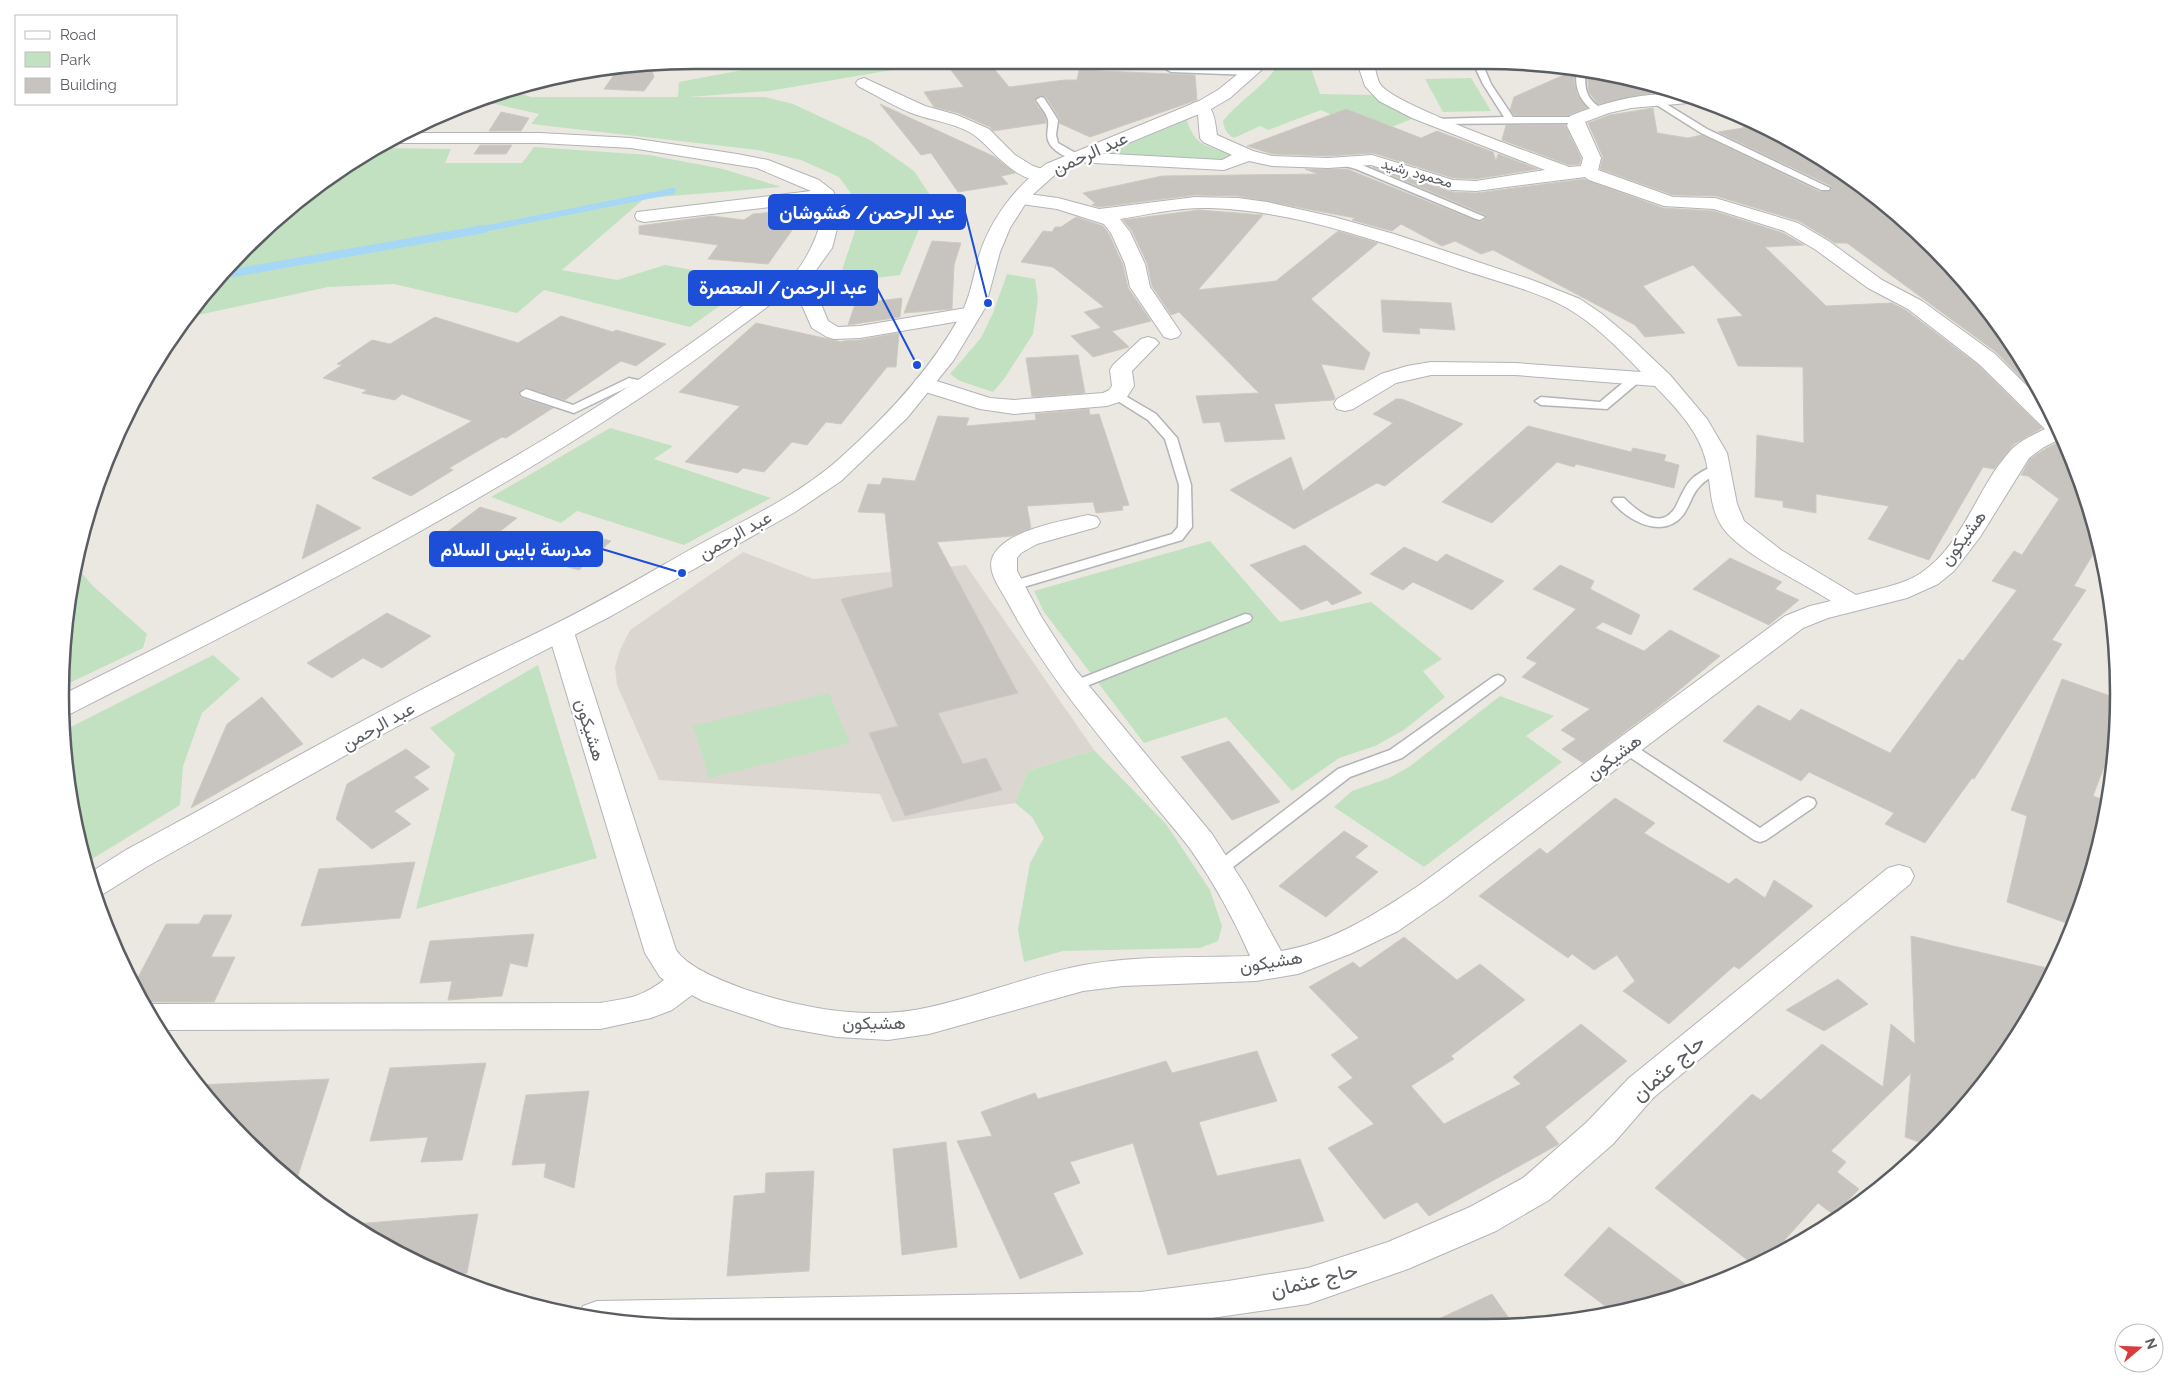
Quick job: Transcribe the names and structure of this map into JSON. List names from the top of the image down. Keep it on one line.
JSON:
{"streets":{"street":["عبد الرحمن","محمود رشيد","هشيكون","حاج عثمان"]},"crossings":[["عبد الرحمن","محمود رشيد"],["عبد الرحمن","هشيكون"]],"places":["عبد الرحمن/ هَشوشان","عبد الرحمن/ المعصرة","مدرسة بايس السلام"],"legend":["Road","Park","Building"],"north":"right"}
